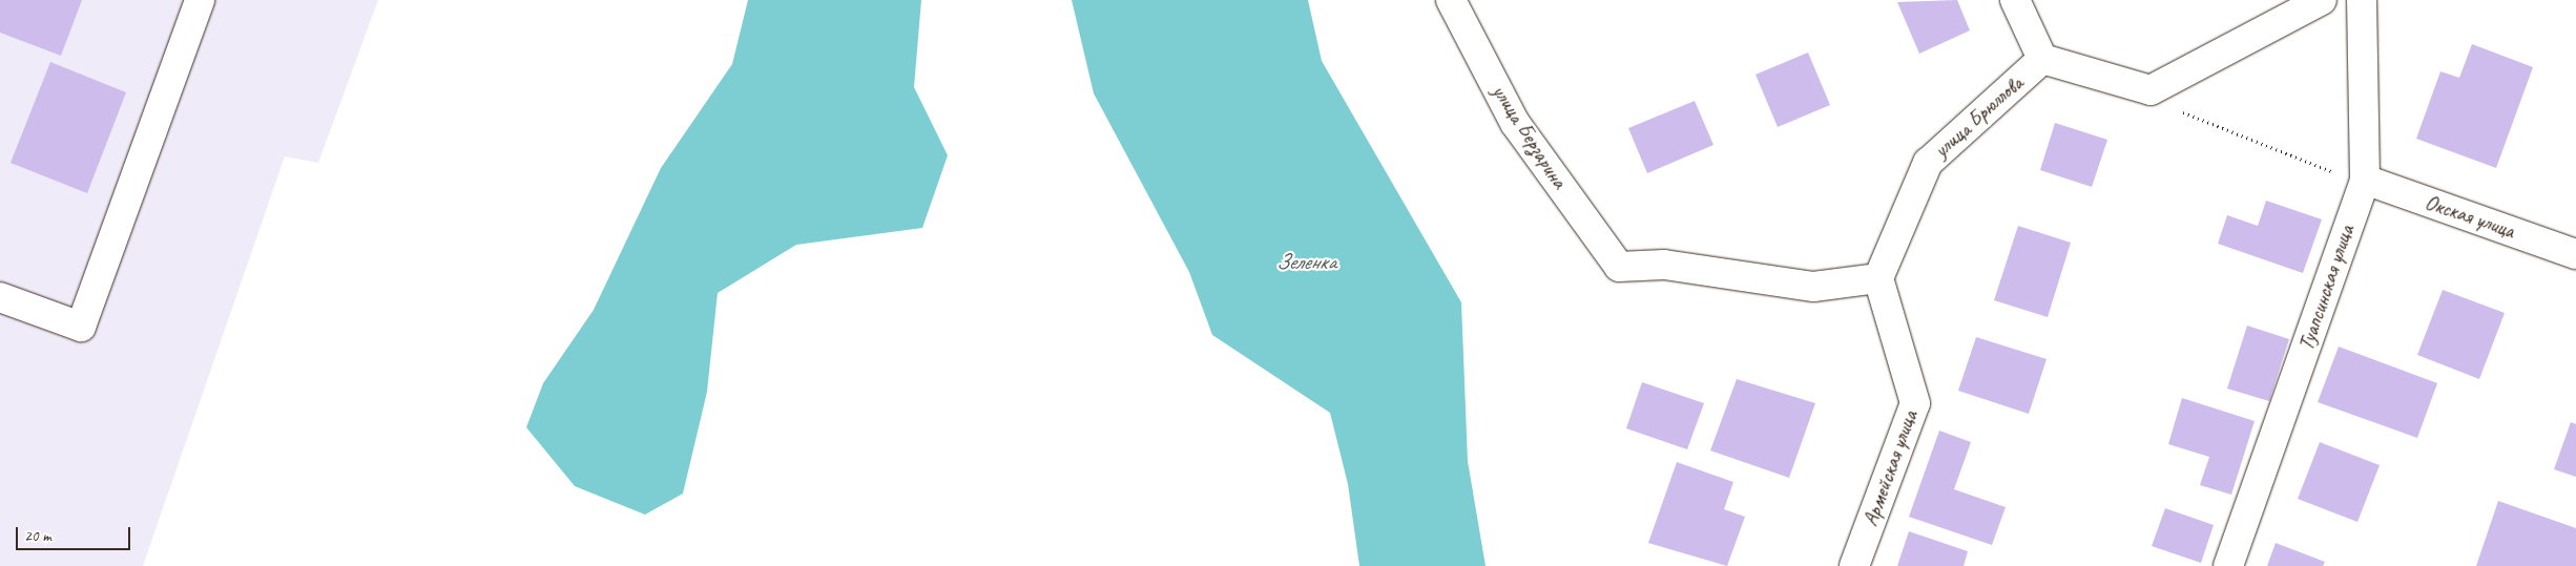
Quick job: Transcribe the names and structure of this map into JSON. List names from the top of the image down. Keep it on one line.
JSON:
{"streets":{"street":["улица Брюллова","улица Берзарина","Окская улица","Туапсинская улица","Армейская улица"]},"crossings":[["улица Брюллова","улица Берзарина"],["улица Брюллова","Армейская улица"],["улица Берзарина","Армейская улица"],["Окская улица","Туапсинская улица"]],"water":["Зеленка"],"scale_bar":"20 m"}
